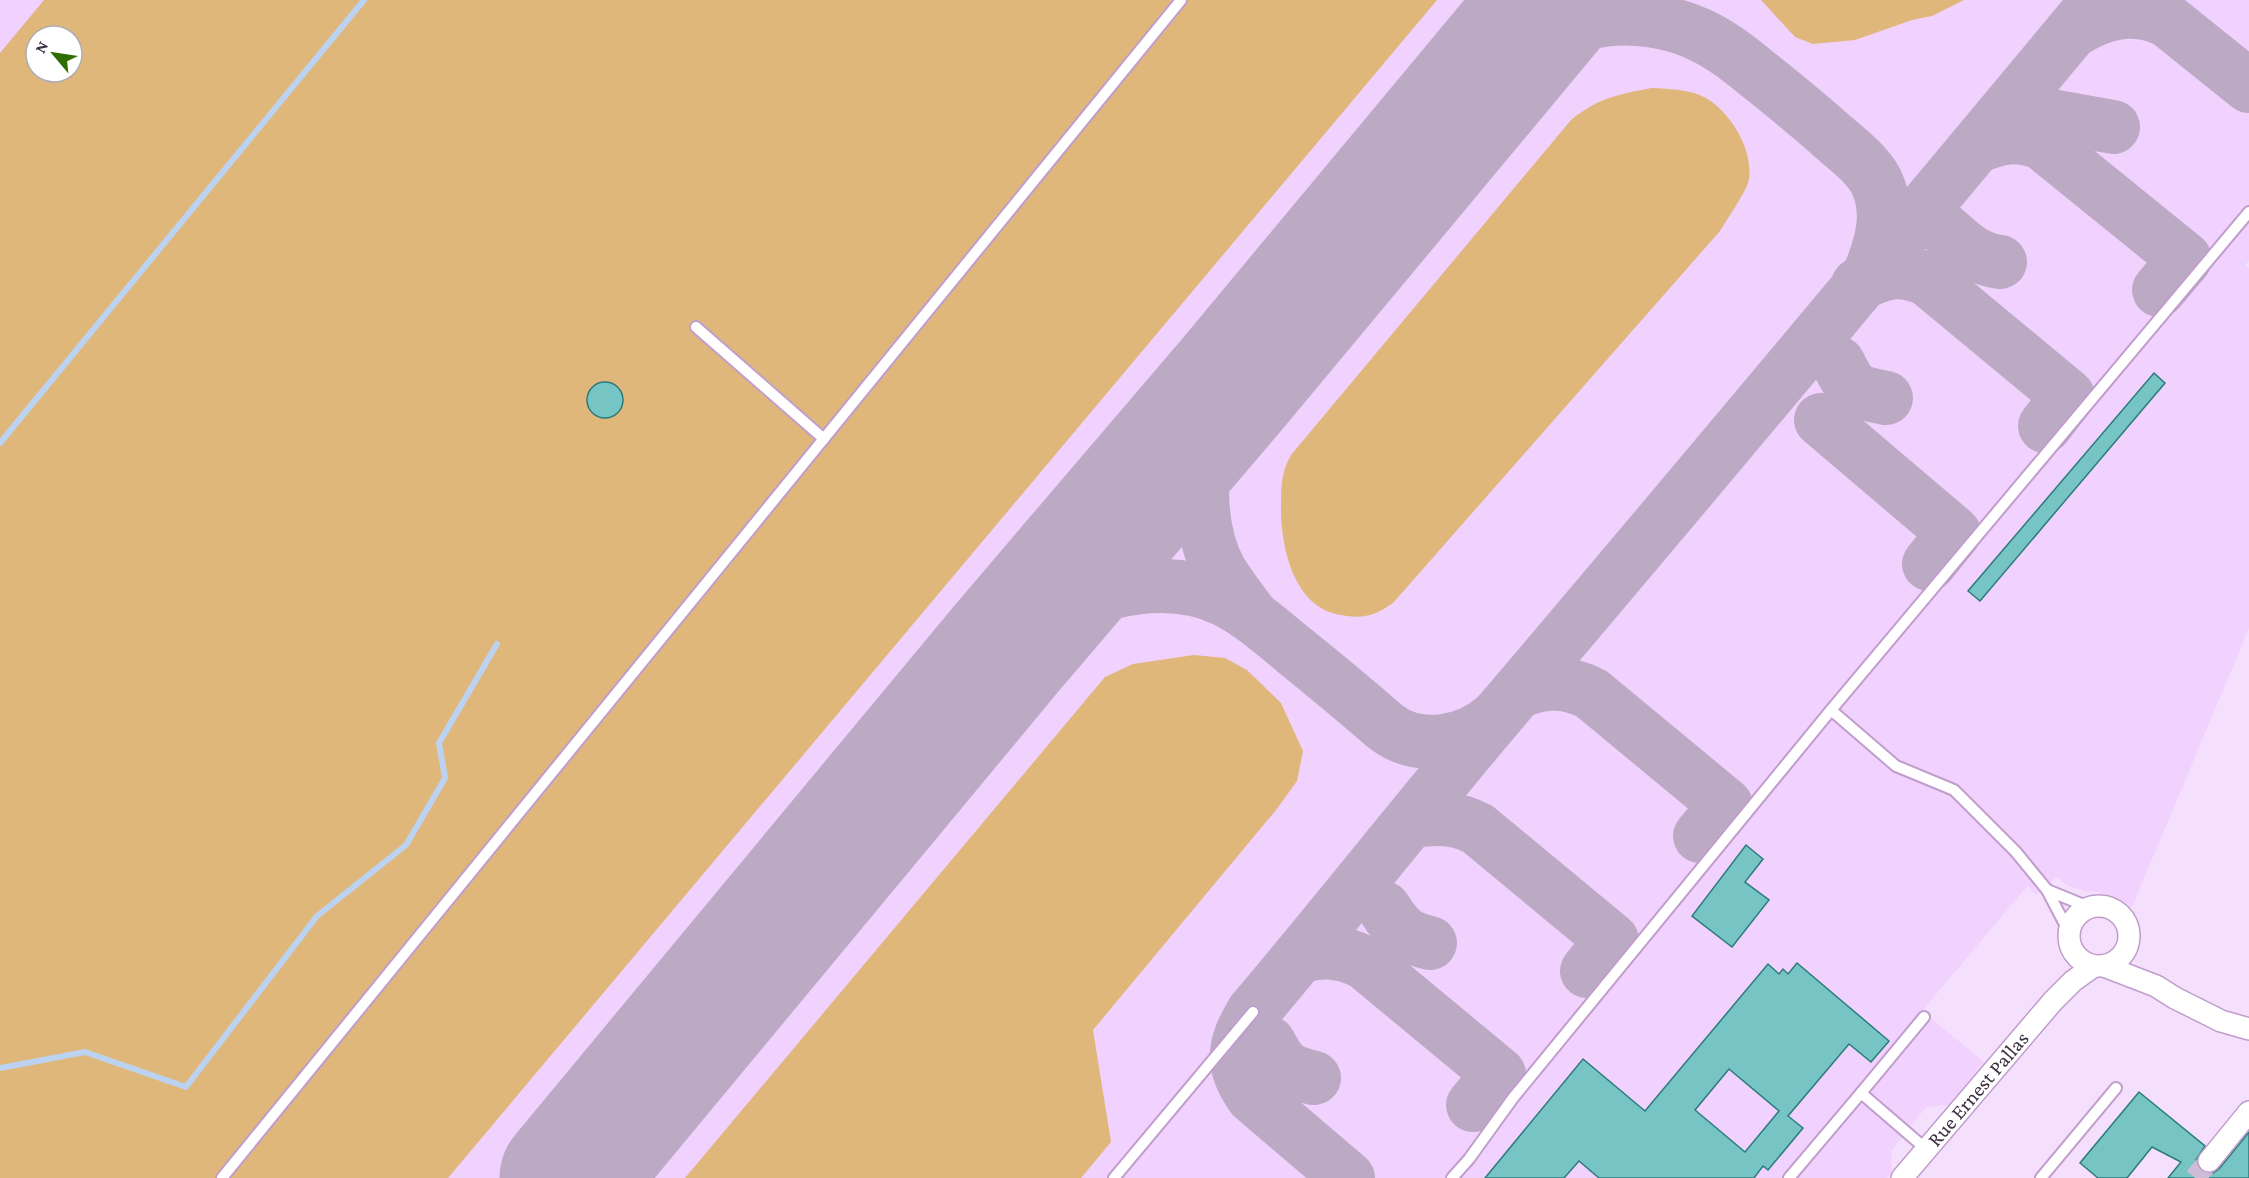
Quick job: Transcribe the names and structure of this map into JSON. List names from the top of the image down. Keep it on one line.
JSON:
{"streets":{"street":["Rue Ernest Pallas"]},"north":"top left"}
